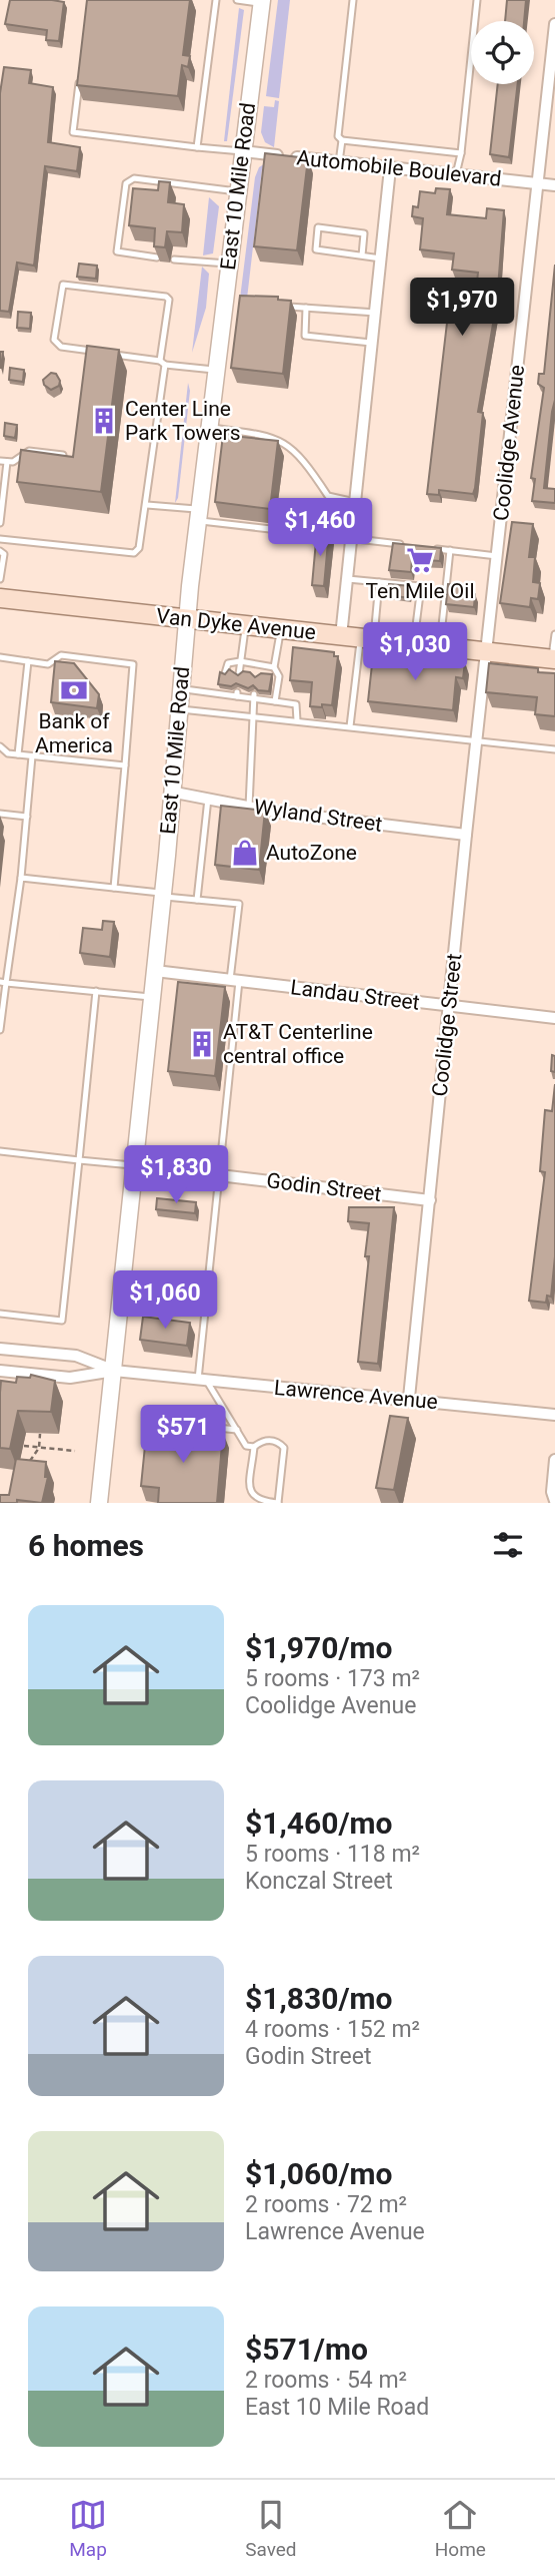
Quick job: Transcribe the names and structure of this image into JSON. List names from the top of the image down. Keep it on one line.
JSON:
{"streets":{"main road":["East 10 Mile Road","Van Dyke Avenue"],"street":["Automobile Boulevard","Coolidge Avenue","Wyland Street","Landau Street","Coolidge Street","Godin Street","Lawrence Avenue"]},"crossings":[["Automobile Boulevard","East 10 Mile Road"],["Automobile Boulevard","Coolidge Avenue"],["East 10 Mile Road","Van Dyke Avenue"],["East 10 Mile Road","Wyland Street"],["East 10 Mile Road","Landau Street"],["East 10 Mile Road","Godin Street"],["East 10 Mile Road","Lawrence Avenue"],["Coolidge Avenue","Van Dyke Avenue"],["Coolidge Avenue","Coolidge Street"],["Van Dyke Avenue","Coolidge Street"],["Wyland Street","Coolidge Street"],["Landau Street","Coolidge Street"],["Coolidge Street","Godin Street"],["Coolidge Street","Lawrence Avenue"]],"places":{"building":["Center Line Park Towers","AT&T Centerline central office"],"supermarket":["Ten Mile Oil"],"bank":["Bank of America"],"shop":["AutoZone"]},"page":{"price":["$1,970","$1,460","$1,030","$1,830","$1,060","$571"],"heading":"6 homes","list":[{"name":"$1,970/mo","note":"5 rooms · 173 m² · Coolidge Avenue"},{"name":"$1,460/mo","note":"5 rooms · 118 m² · Konczal Street"},{"name":"$1,830/mo","note":"4 rooms · 152 m² · Godin Street"},{"name":"$1,060/mo","note":"2 rooms · 72 m² · Lawrence Avenue"},{"name":"$571/mo","note":"2 rooms · 54 m² · East 10 Mile Road"}],"tabs":["Map","Saved","Home"]}}
